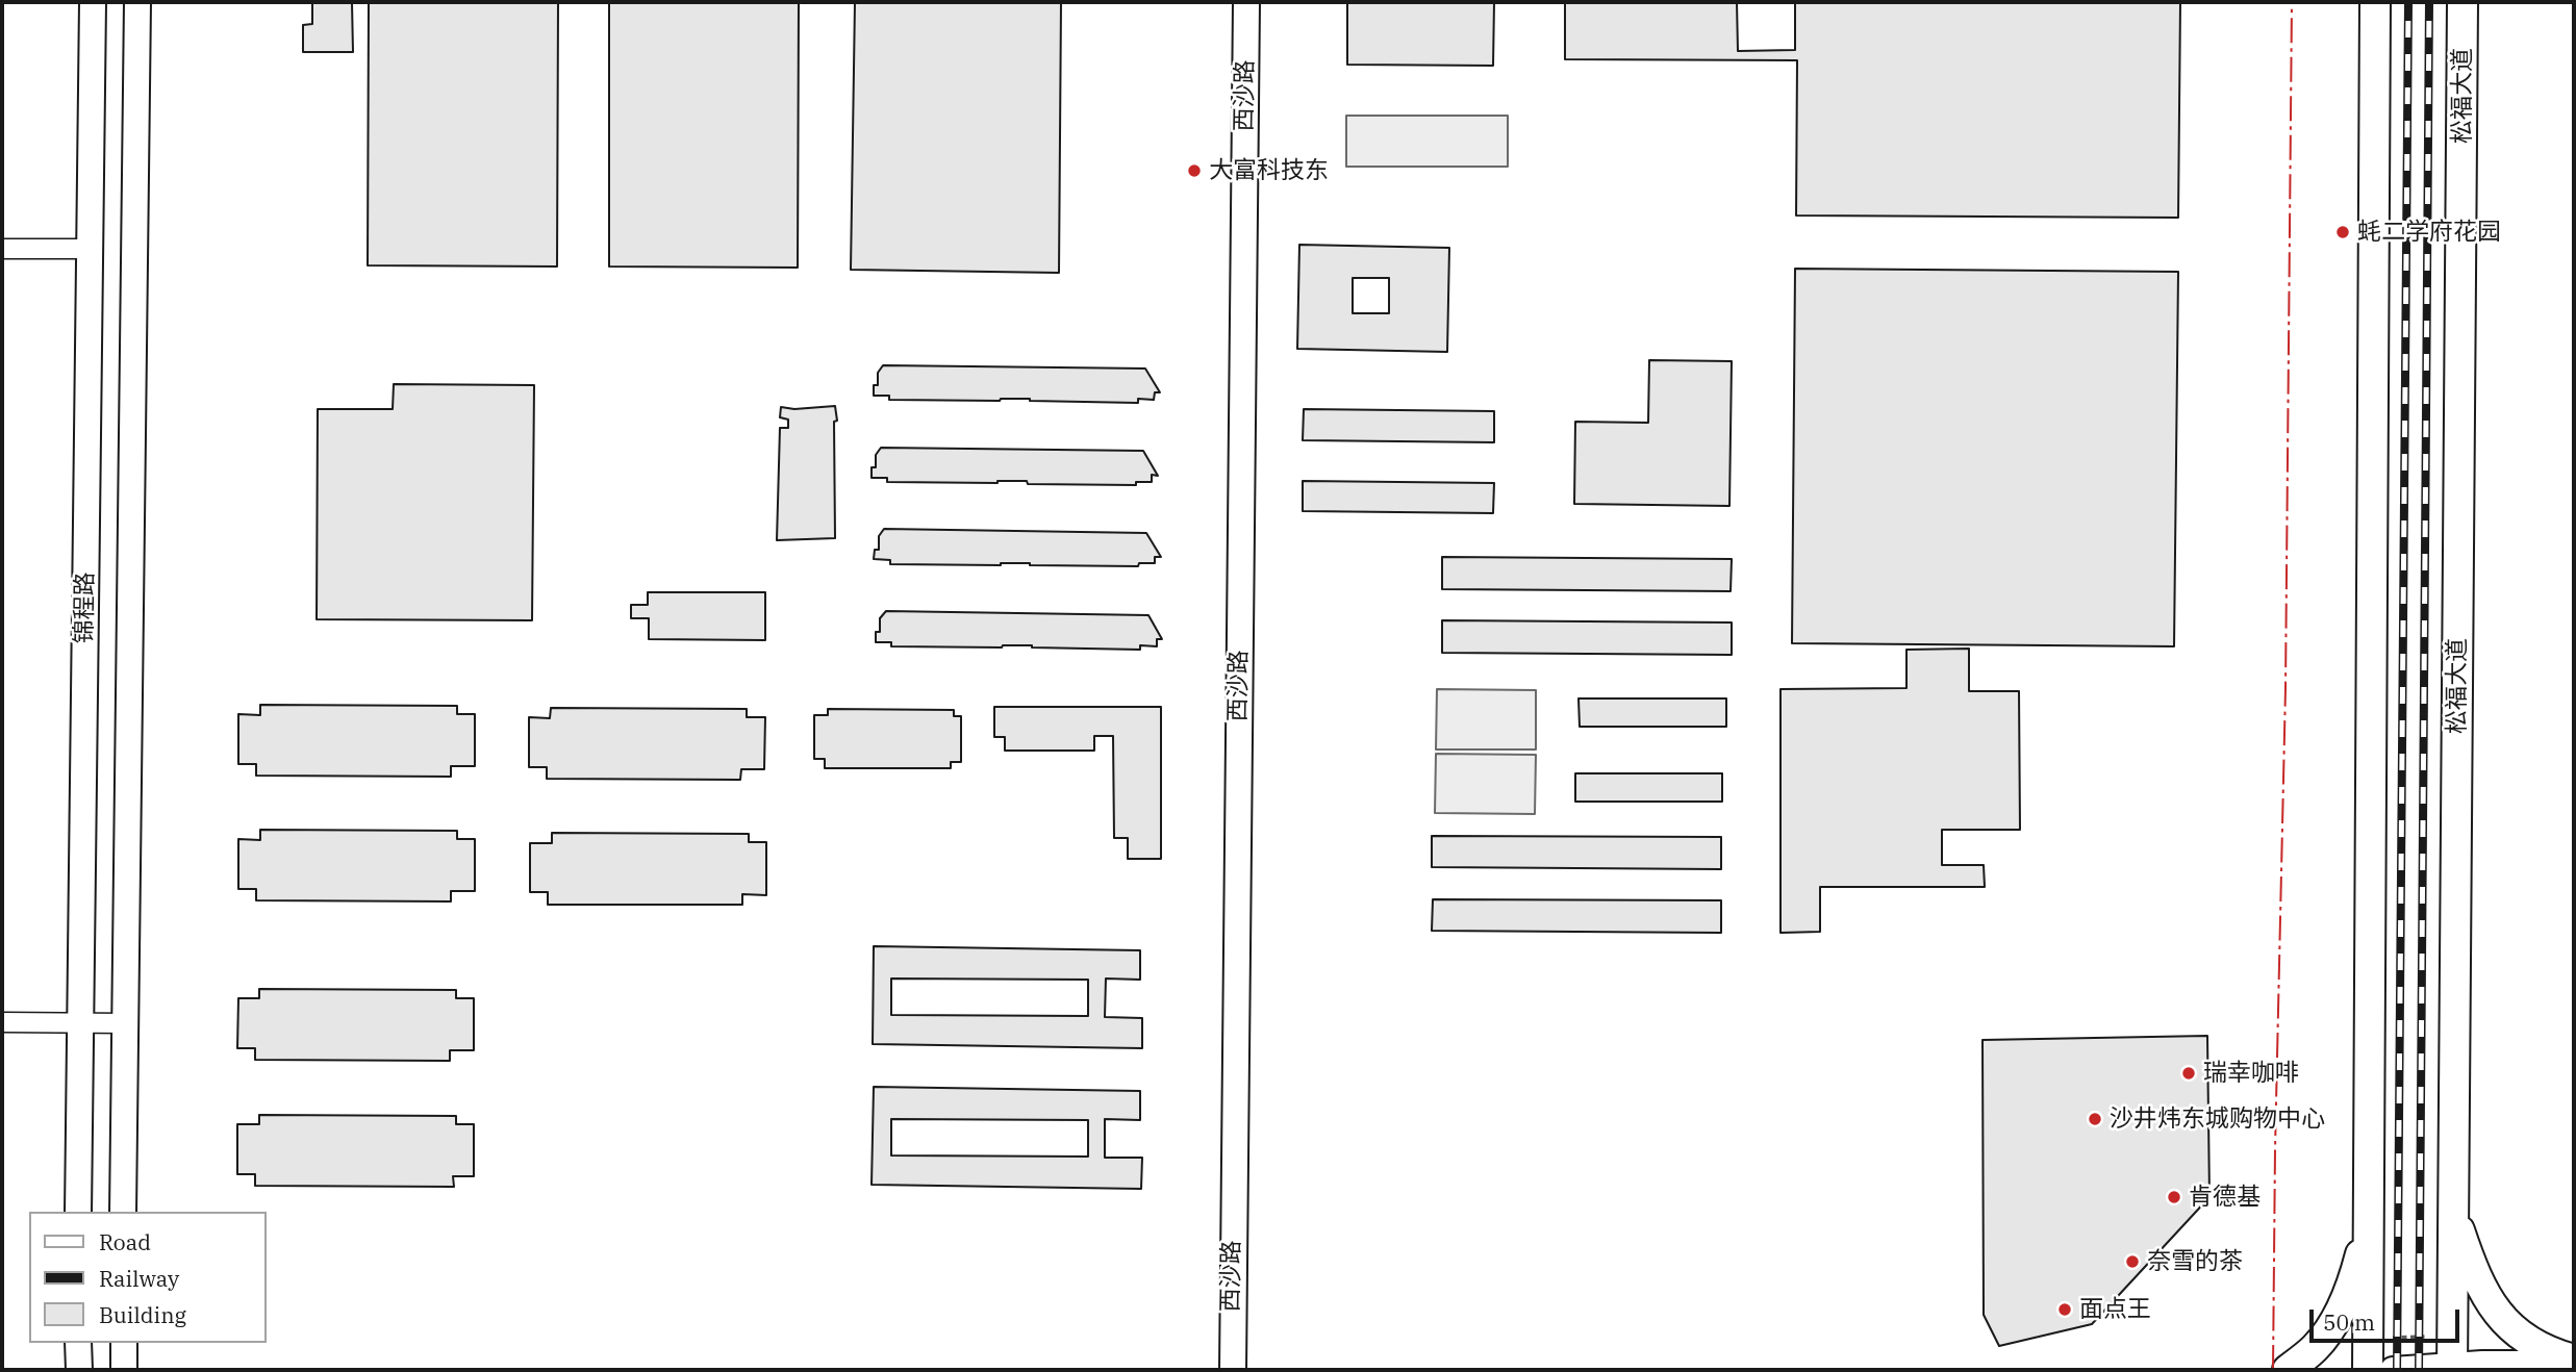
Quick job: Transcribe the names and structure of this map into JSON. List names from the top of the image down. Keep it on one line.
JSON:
{"streets":{"main road":["西沙路","松福大道","锦程路"]},"places":["大富科技东","蚝二学府花园","瑞幸咖啡","沙井炜东城购物中心","肯德基","奈雪的茶","面点王"],"legend":["Road","Railway","Building"],"scale_bar":"50 m"}
